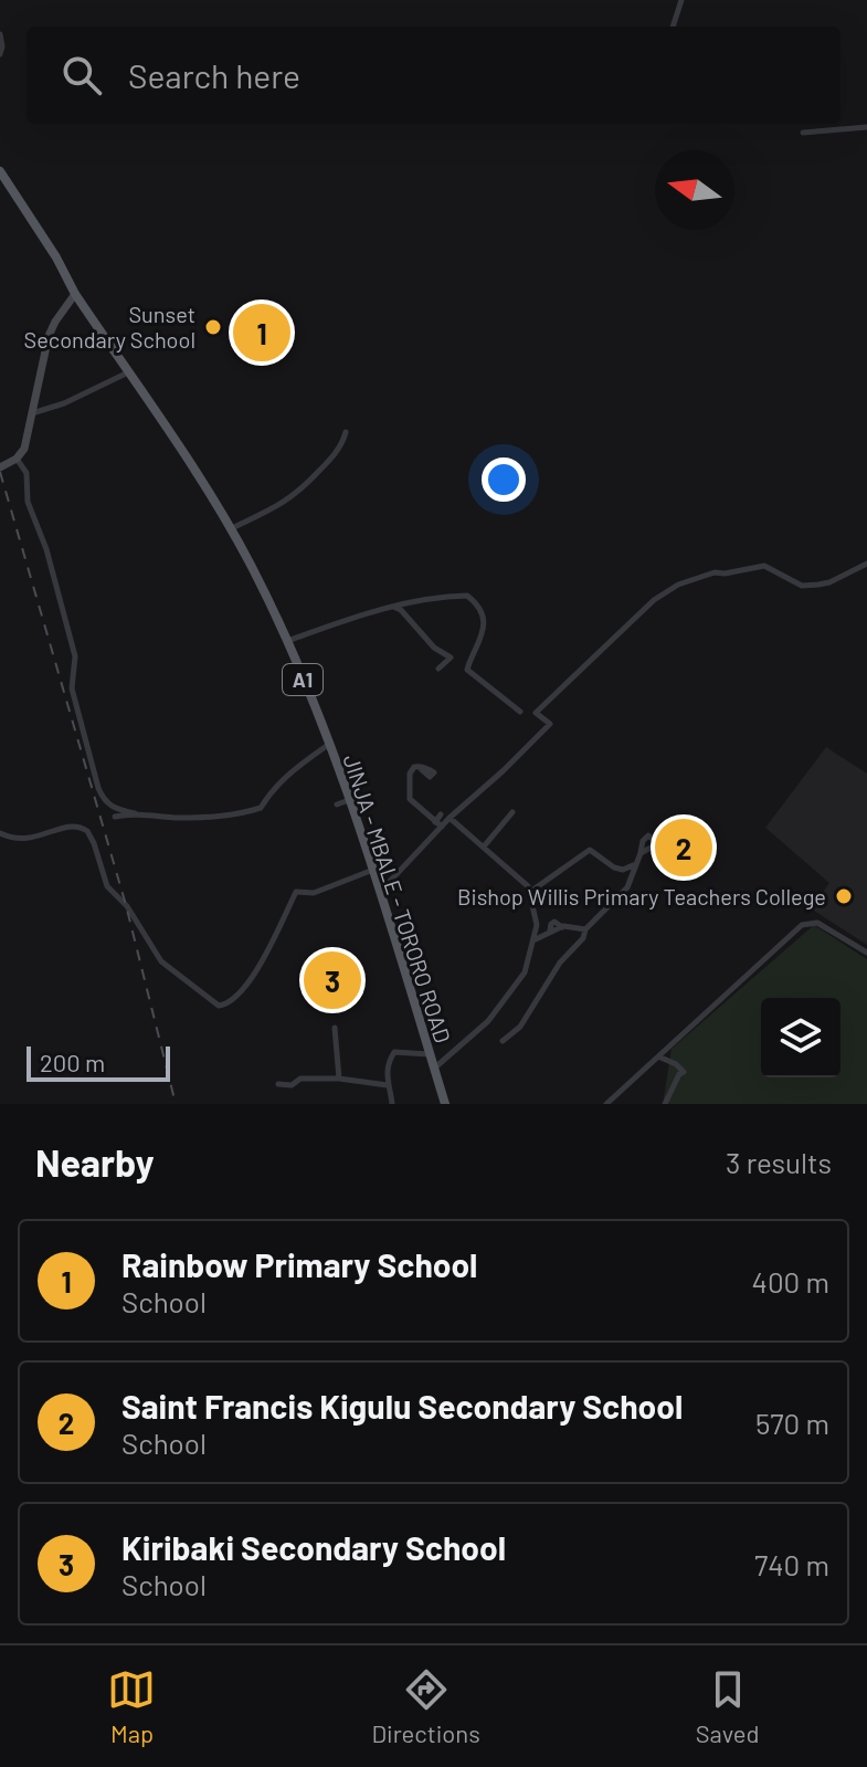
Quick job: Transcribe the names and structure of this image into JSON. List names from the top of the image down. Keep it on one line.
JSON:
{"streets":{"main road":["A1","JINJA - MBALE - TORORO ROAD"]},"crossings":[["A1","JINJA - MBALE - TORORO ROAD"]],"places":["Sunset Secondary School","Bishop Willis Primary Teachers College"],"scale_bar":"200 m","north":"left","page":{"search":"Search here","pins":["1","2","3"],"scale":"200 m","heading":["Nearby","3 results"],"list":[{"mark":"1","name":"Rainbow Primary School","note":"School","value":"400 m"},{"mark":"2","name":"Saint Francis Kigulu Secondary School","note":"School","value":"570 m"},{"mark":"3","name":"Kiribaki Secondary School","note":"School","value":"740 m"}],"nav":["Map","Directions","Saved"]}}
